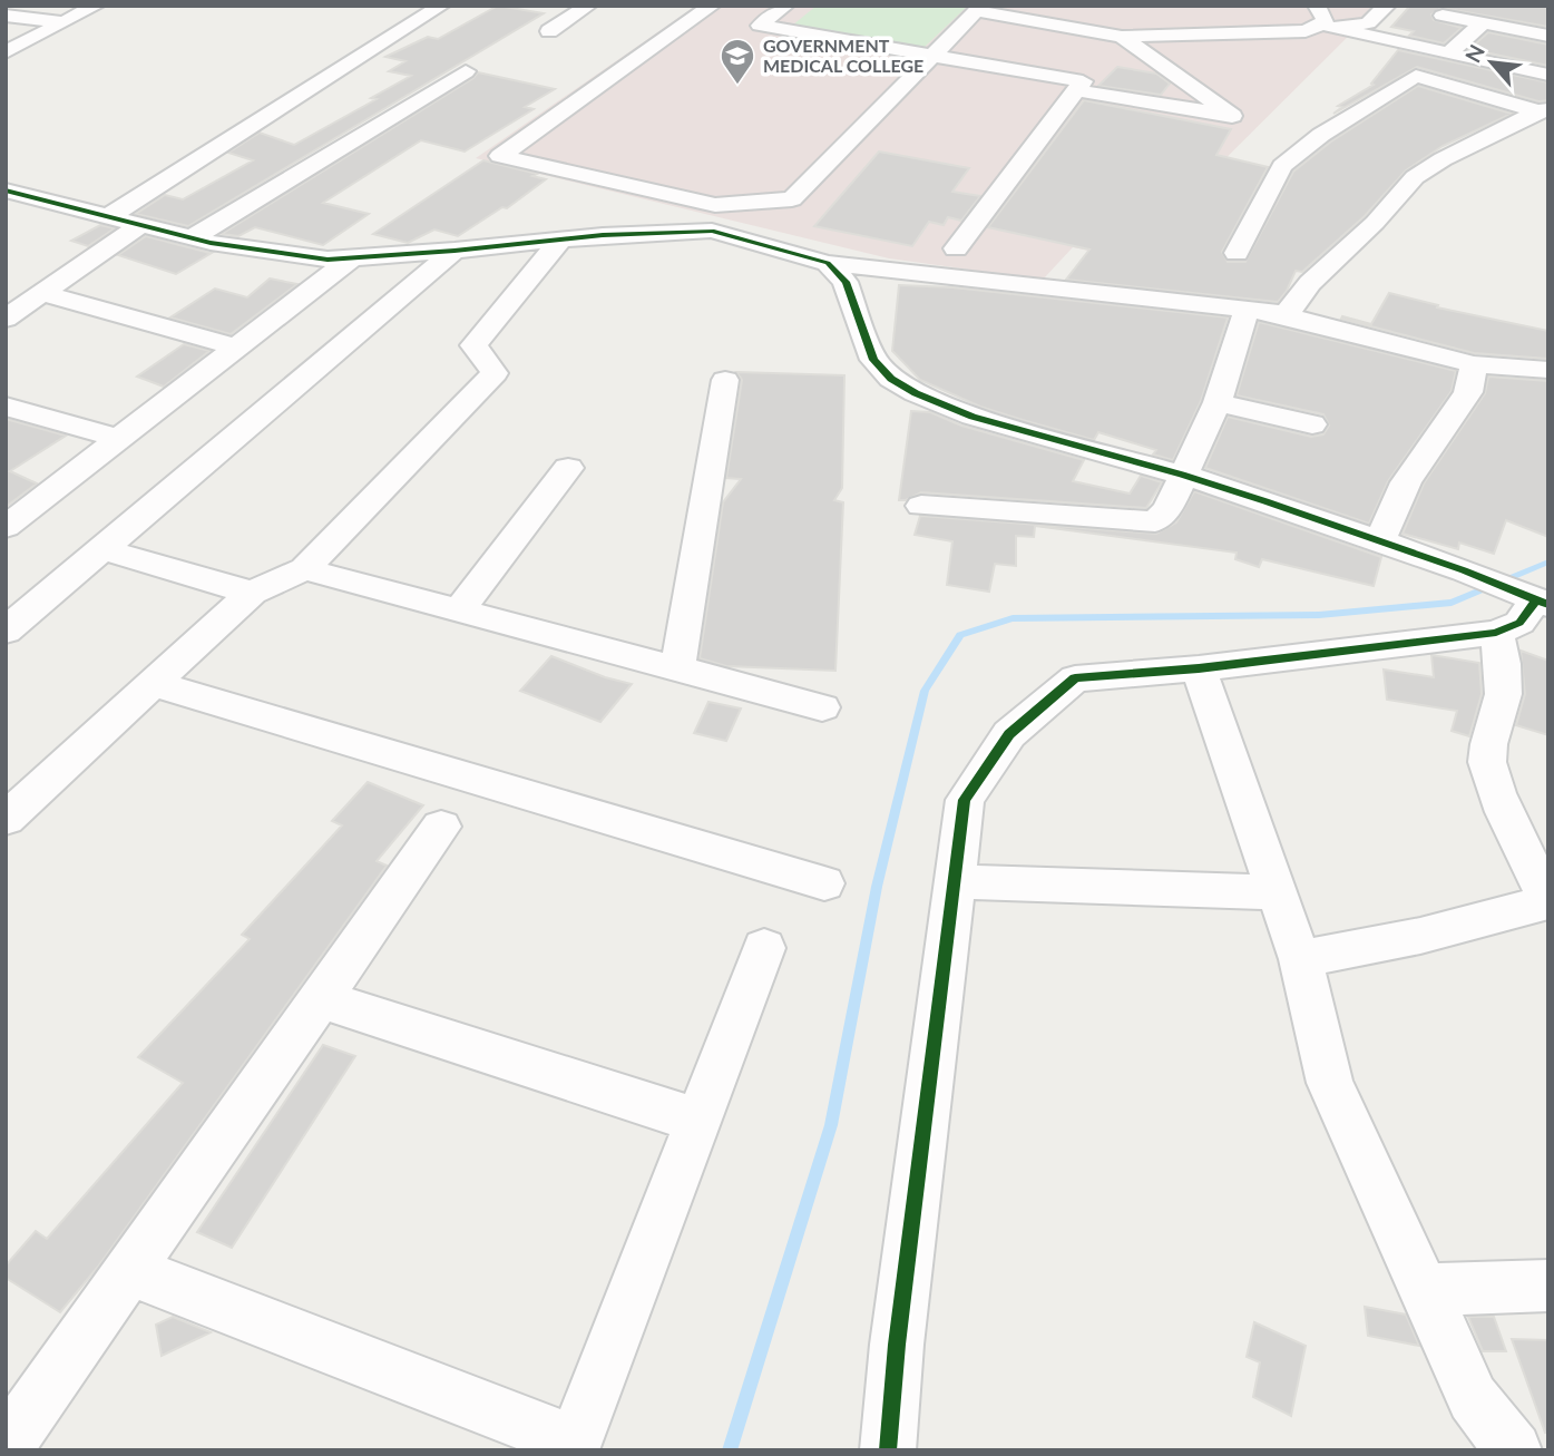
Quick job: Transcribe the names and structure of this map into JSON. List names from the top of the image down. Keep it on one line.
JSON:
{"places":{"school or university":["GOVERNMENT MEDICAL COLLEGE"]},"north":"top left"}
